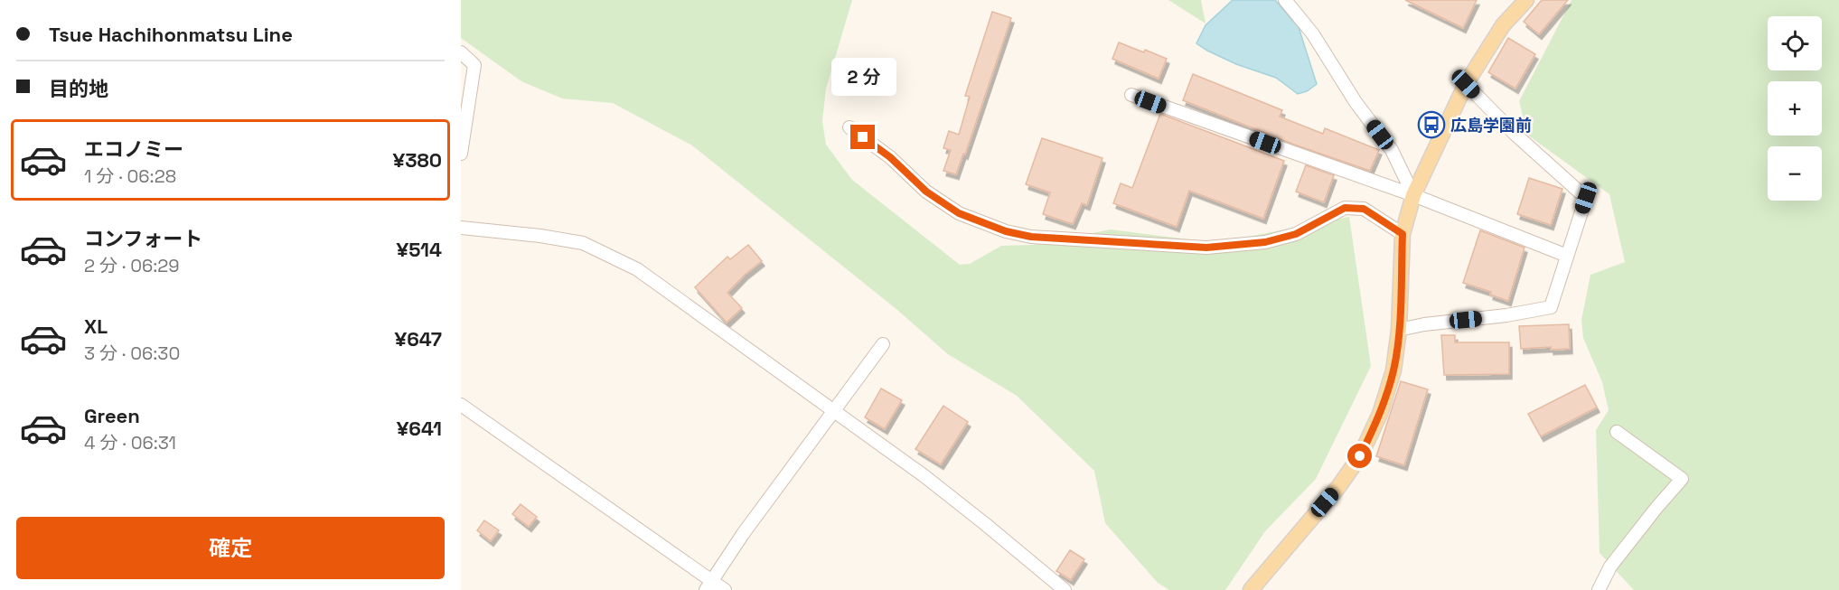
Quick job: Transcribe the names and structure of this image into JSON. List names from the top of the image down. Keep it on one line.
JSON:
{"places":{"bus stop":["広島学園前"]},"page":{"banner":["Tsue Hachihonmatsu Line","目的地"],"map_buttons":["+","−"],"bubble":"2 分","list":[{"name":"エコノミー","note":"1 分 · 06:28","value":"¥380"},{"name":"コンフォート","note":"2 分 · 06:29","value":"¥514"},{"name":"XL","note":"3 分 · 06:30","value":"¥647"},{"name":"Green","note":"4 分 · 06:31","value":"¥641"}],"buttons":"確定"}}
